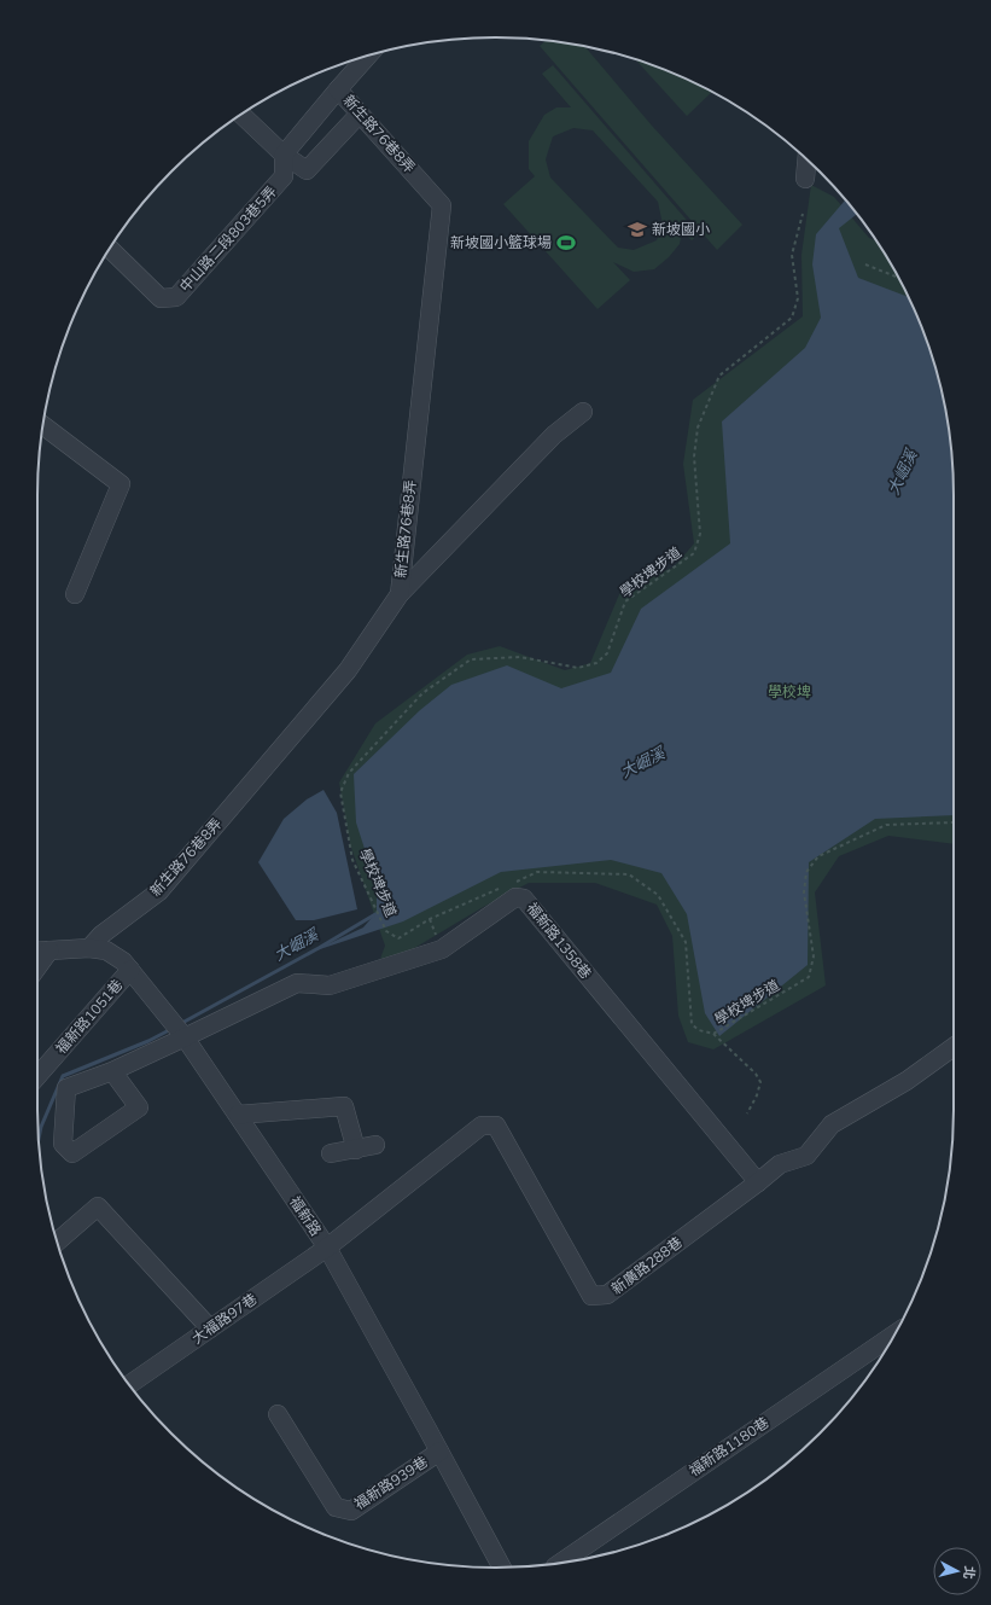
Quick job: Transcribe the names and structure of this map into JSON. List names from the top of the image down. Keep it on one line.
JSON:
{"streets":{"street":["新生路76巷8弄","中山路二段803巷5弄","福新路1358巷","福新路1051巷","福新路","新廣路288巷","大福路97巷","福新路1180巷","福新路939巷"],"path":["學校埤步道"]},"crossings":[["新生路76巷8弄","福新路"],["福新路1358巷","福新路"],["福新路1358巷","新廣路288巷"],["福新路1051巷","福新路"],["福新路","新廣路288巷"],["福新路","大福路97巷"],["福新路","福新路939巷"],["新廣路288巷","大福路97巷"]],"water":["大崛溪"],"parks":["學校埤"],"places":{"school or university":["新坡國小"],"sports":["新坡國小籃球場"]},"north":"right"}
